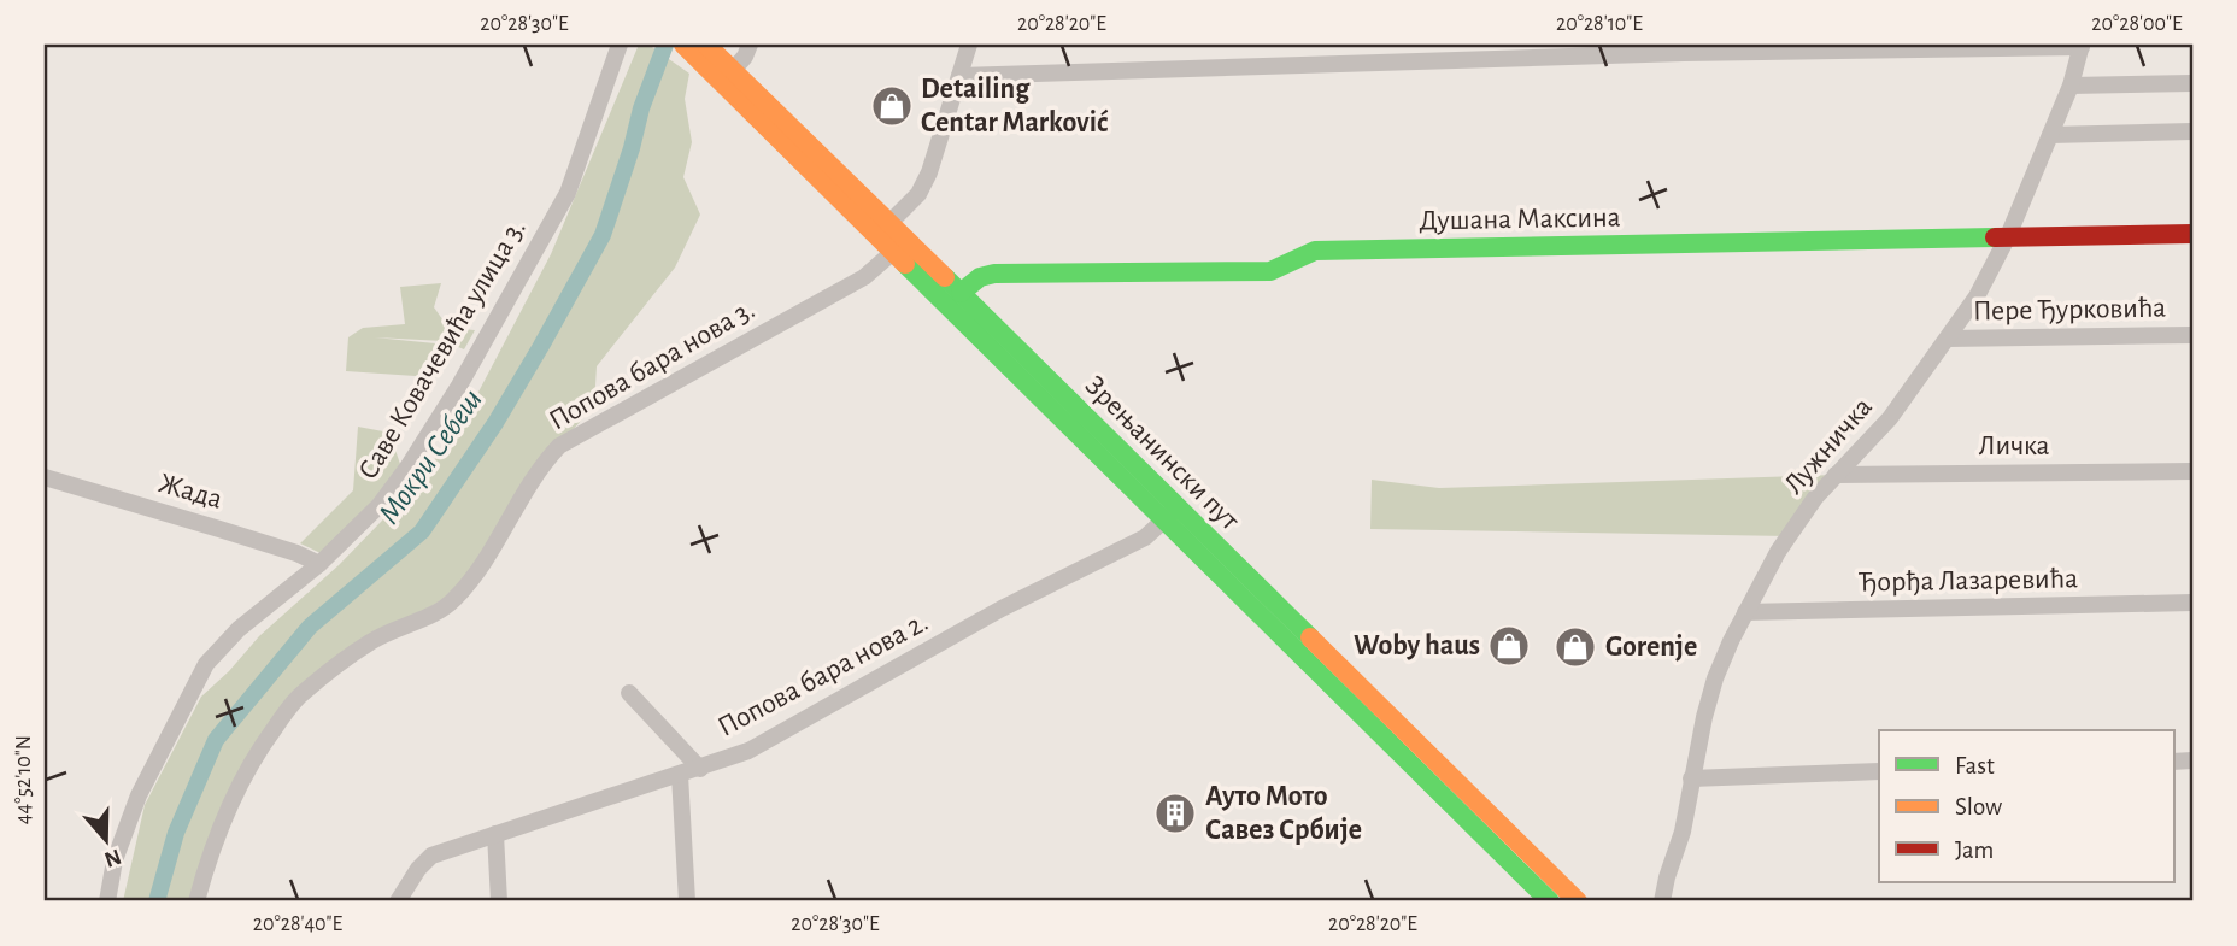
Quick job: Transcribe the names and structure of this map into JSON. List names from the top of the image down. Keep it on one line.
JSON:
{"streets":{"main road":["Душана Максина","Зрењанински пут"],"street":["Пере Ђурковића","Саве Ковачевића улица 3.","Попова бара нова 3.","Лужничка","Личка","Жада","Ђорђа Лазаревића","Попова бара нова 2."]},"crossings":[["Душана Максина","Лужничка"],["Душана Максина","Зрењанински пут"],["Пере Ђурковића","Лужничка"],["Саве Ковачевића улица 3.","Жада"],["Попова бара нова 3.","Зрењанински пут"],["Лужничка","Личка"],["Лужничка","Ђорђа Лазаревића"],["Зрењанински пут","Попова бара нова 2."]],"water":["Мокри Себеш"],"places":{"shop":["Detailing Centar Marković","Woby haus","Gorenje"],"building":["Ауто Мото Савез Србије"]},"legend":["Fast","Slow","Jam"],"north":"bottom","coordinates":["20°28'30\"E","20°28'20\"E","20°28'10\"E","20°28'00\"E","44°52'10\"N","20°28'40\"E"]}
